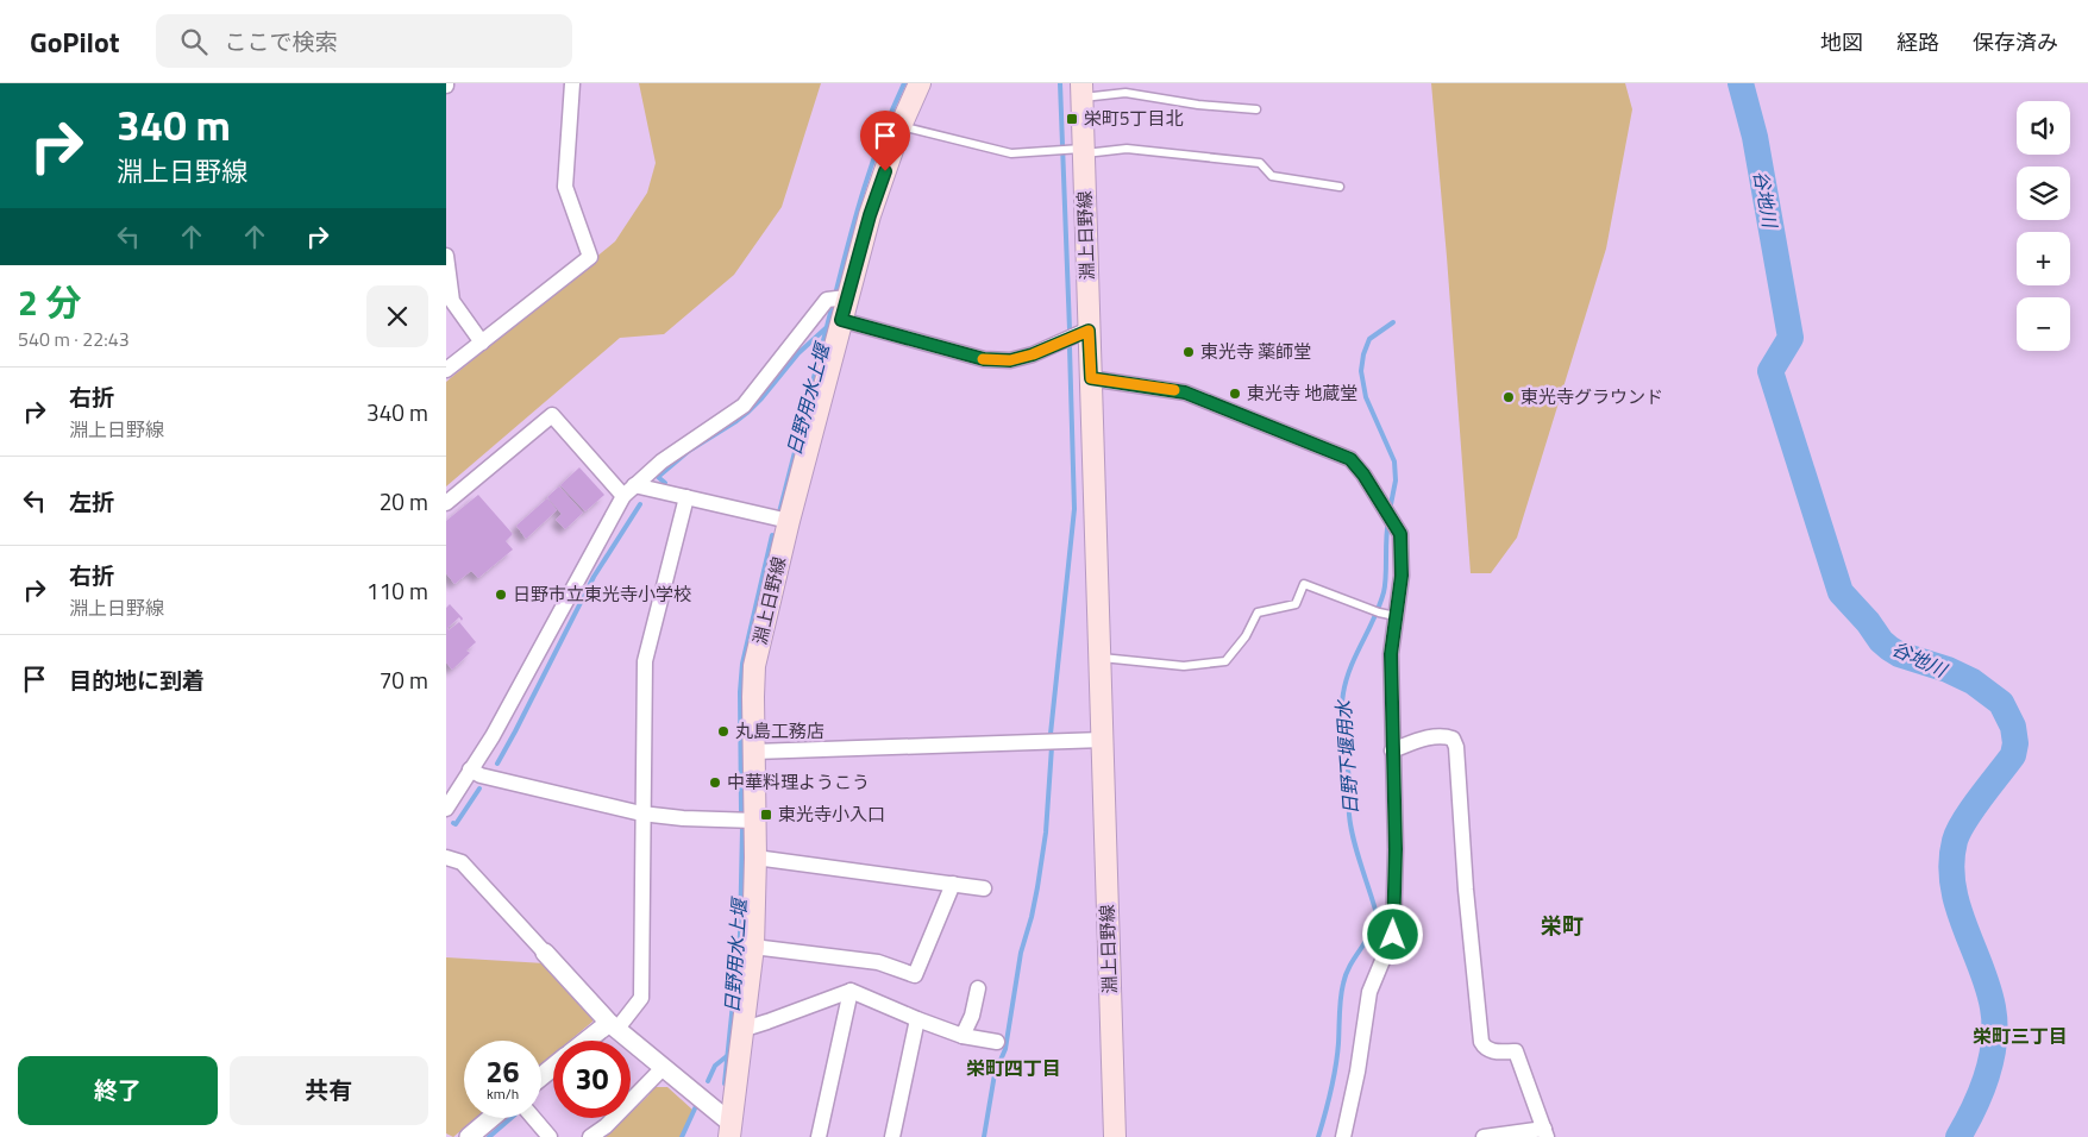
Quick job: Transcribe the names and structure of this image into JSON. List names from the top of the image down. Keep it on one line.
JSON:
{"streets":{"main road":["淵上日野線"]},"districts":["栄町","栄町三丁目","栄町四丁目"],"water":["谷地川","日野用水上堰","日野下堰用水"],"places":{"transit":["栄町5丁目北","東光寺小入口"],"other":["東光寺 薬師堂","東光寺 地蔵堂","東光寺グラウンド","日野市立東光寺小学校","丸島工務店","中華料理ようこう"]},"page":{"header":"GoPilot","search":"ここで検索","nav":["地図","経路","保存済み"],"turn":["340 m","淵上日野線"],"map_buttons":["+","−"],"heading":["2 分","540 m · 22:43"],"list":[{"name":"右折","note":"淵上日野線","value":"340 m"},{"name":"左折","value":"20 m"},{"name":"右折","note":"淵上日野線","value":"110 m"},{"name":"目的地に到着","value":"70 m"}],"speed":"26 km/h","limit":"30","buttons":["終了","共有"]}}
